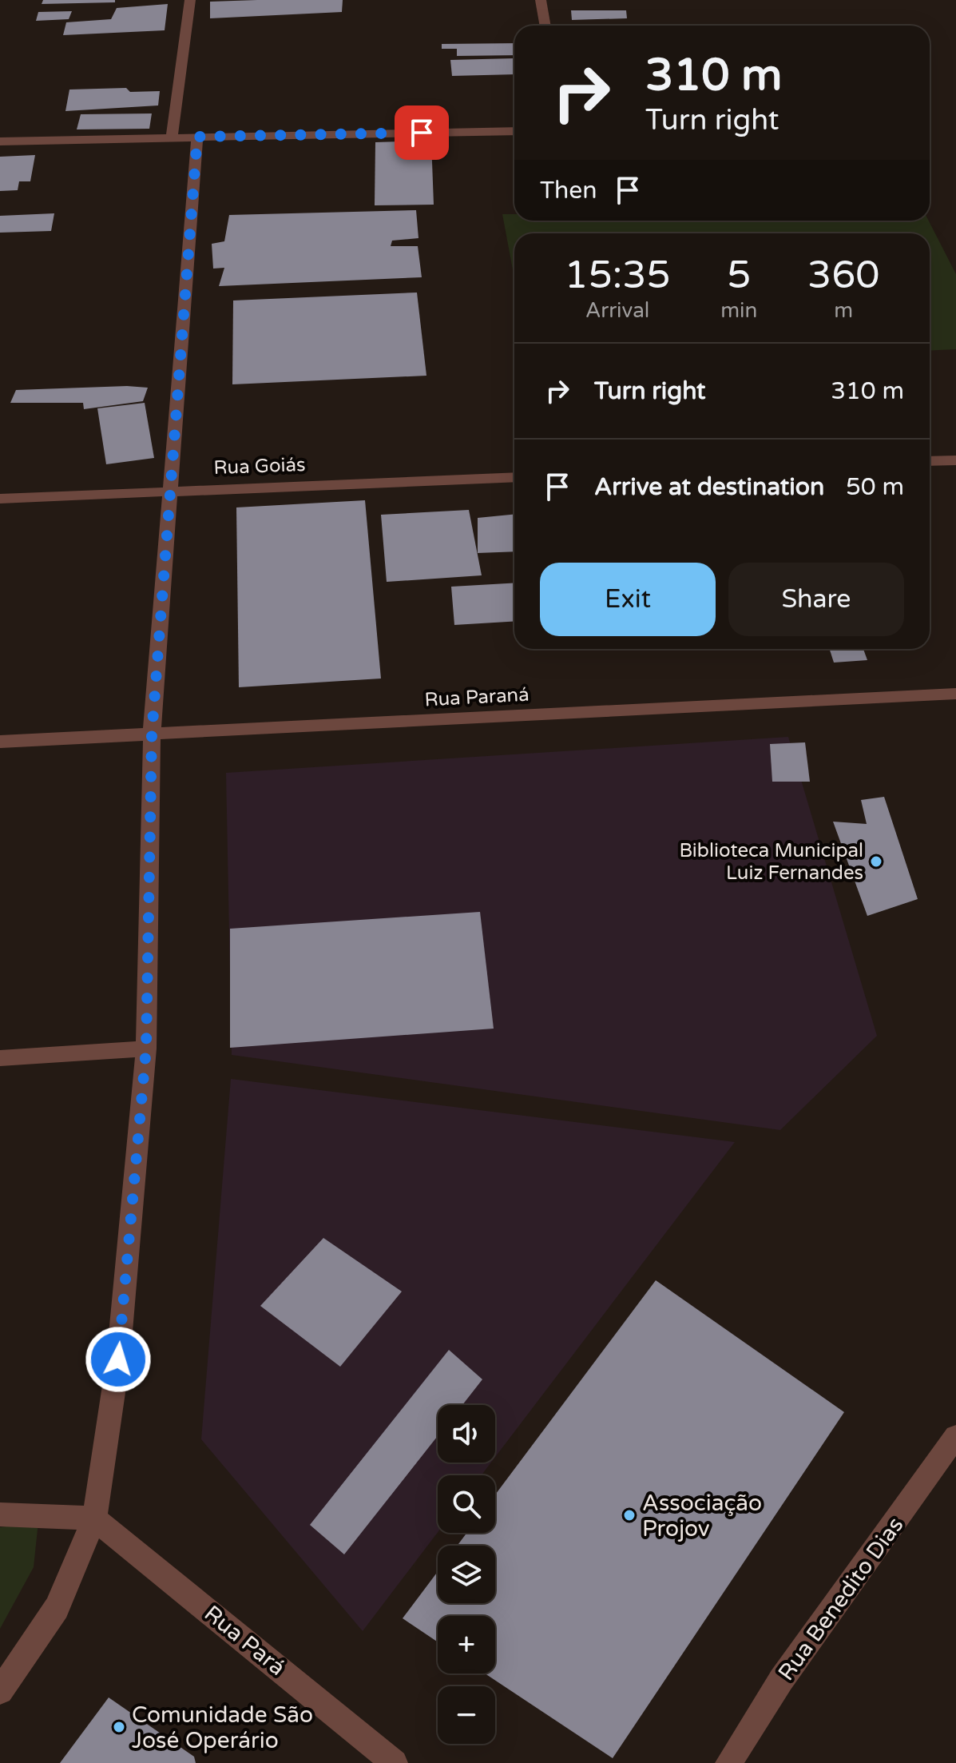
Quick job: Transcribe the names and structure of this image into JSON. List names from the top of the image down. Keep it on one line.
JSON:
{"streets":{"street":["Rua Goiás","Rua Paraná","Rua Benedito Dias","Rua Pará"]},"places":["Biblioteca Municipal Luiz Fernandes","Associação Projov","Comunidade São José Operário"],"page":{"turn":["310 m","Turn right"],"then":"Then","eta":["15:35","Arrival","5","min","360","m"],"list":[{"name":"Turn right","value":"310 m"},{"name":"Arrive at destination","value":"50 m"}],"buttons":["Exit","Share"],"map_buttons":["+","−"]}}
